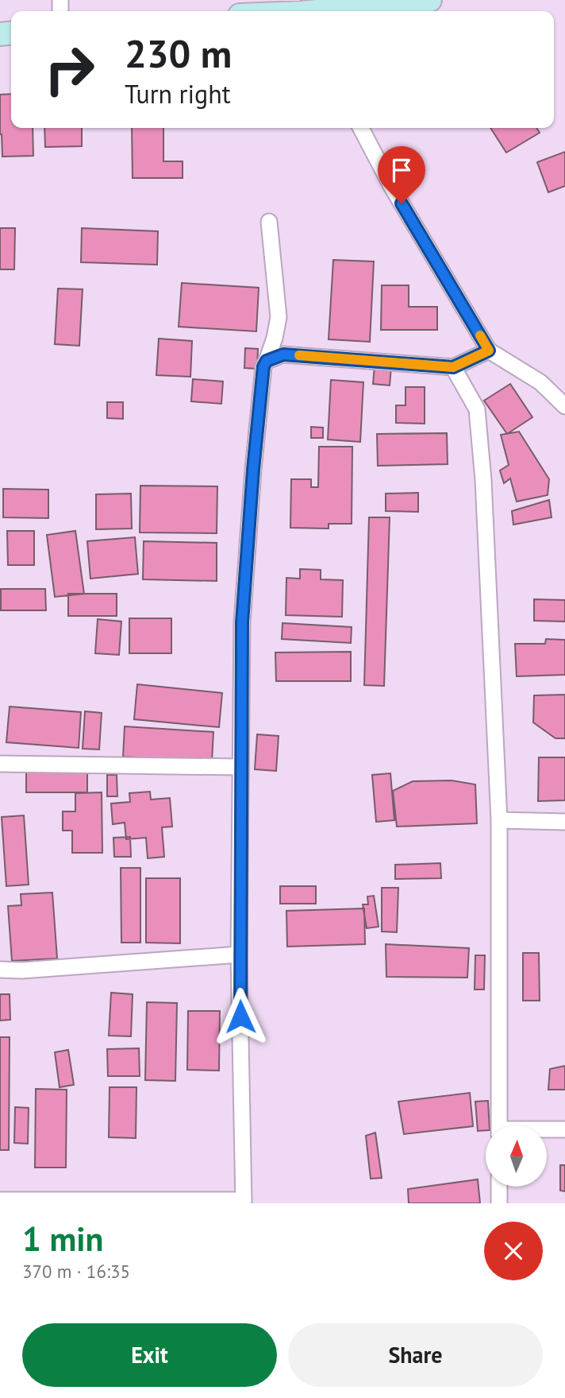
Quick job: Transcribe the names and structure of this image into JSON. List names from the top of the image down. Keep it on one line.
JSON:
{"north":"top","page":{"turn":["230 m","Turn right"],"heading":["1 min","370 m · 16:35"],"buttons":["Exit","Share"]}}
